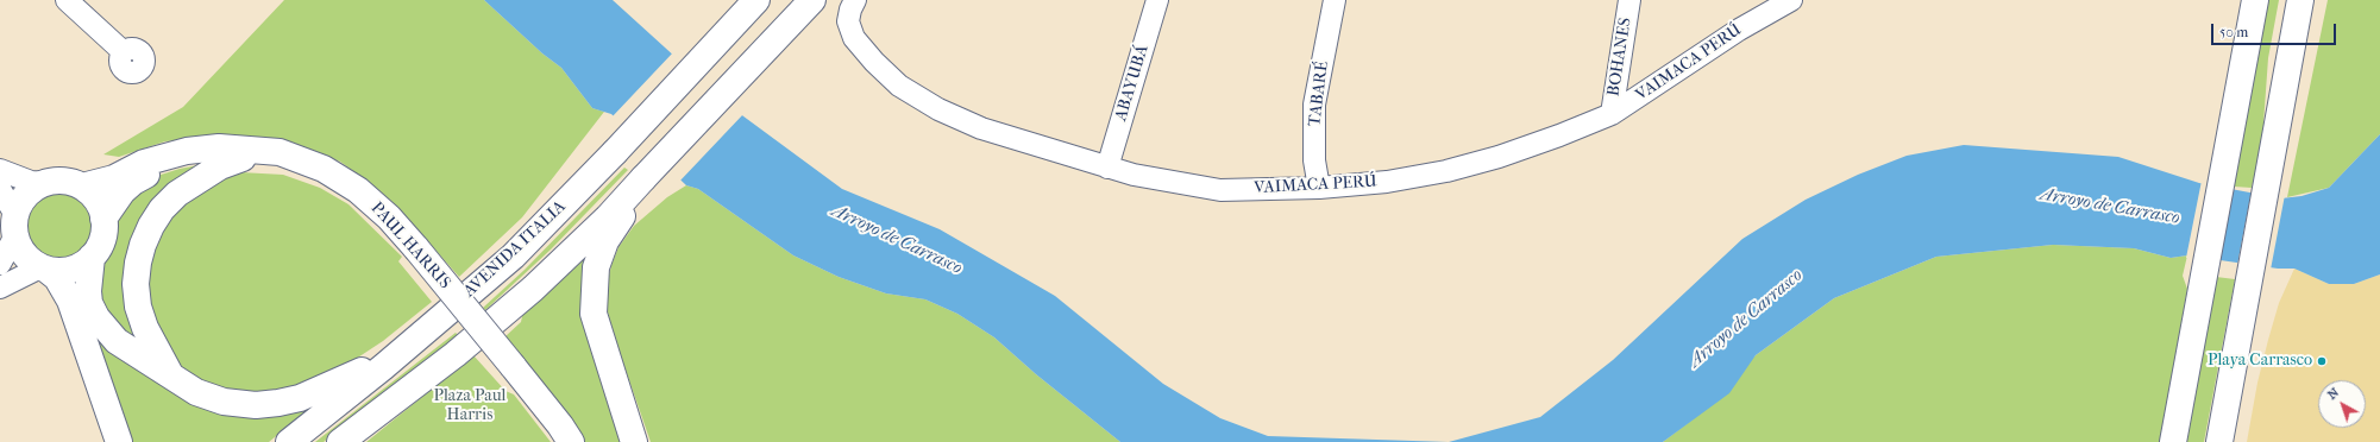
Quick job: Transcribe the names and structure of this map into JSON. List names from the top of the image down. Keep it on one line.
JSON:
{"streets":{"main road":["PAUL HARRIS","AVENIDA ITALIA"],"street":["BOHANES","VAIMACA PERÚ","ABAYUBÁ","TABARÉ"]},"crossings":[["BOHANES","VAIMACA PERÚ"],["VAIMACA PERÚ","ABAYUBÁ"],["VAIMACA PERÚ","TABARÉ"]],"water":["Arroyo de Carrasco"],"parks":["Plaza Paul Harris"],"places":["Playa Carrasco"],"scale_bar":"50 m","north":"top left"}
